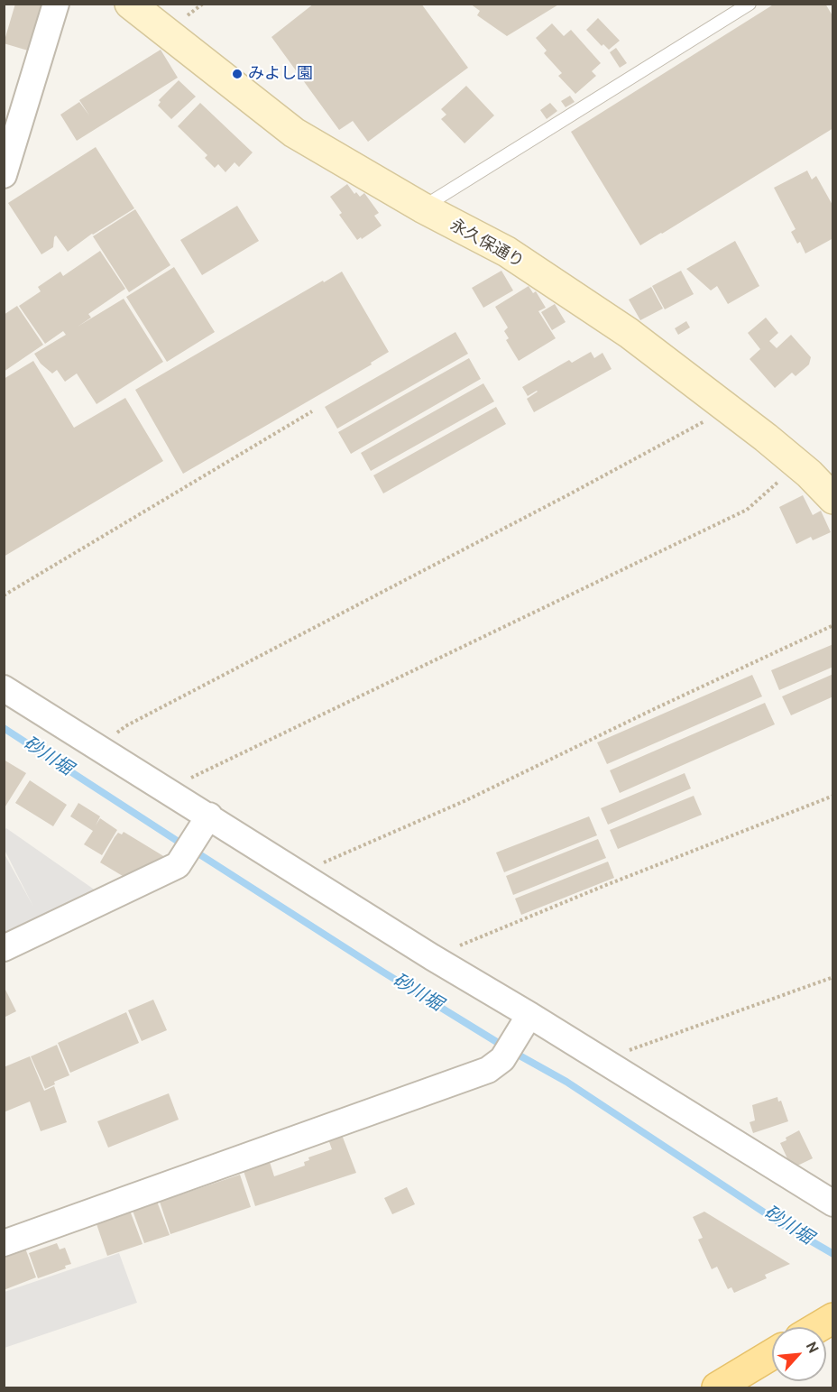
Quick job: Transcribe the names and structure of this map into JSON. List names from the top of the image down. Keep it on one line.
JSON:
{"streets":{"street":["永久保通り"]},"water":["砂川堀"],"places":["みよし園"],"north":"top right"}
